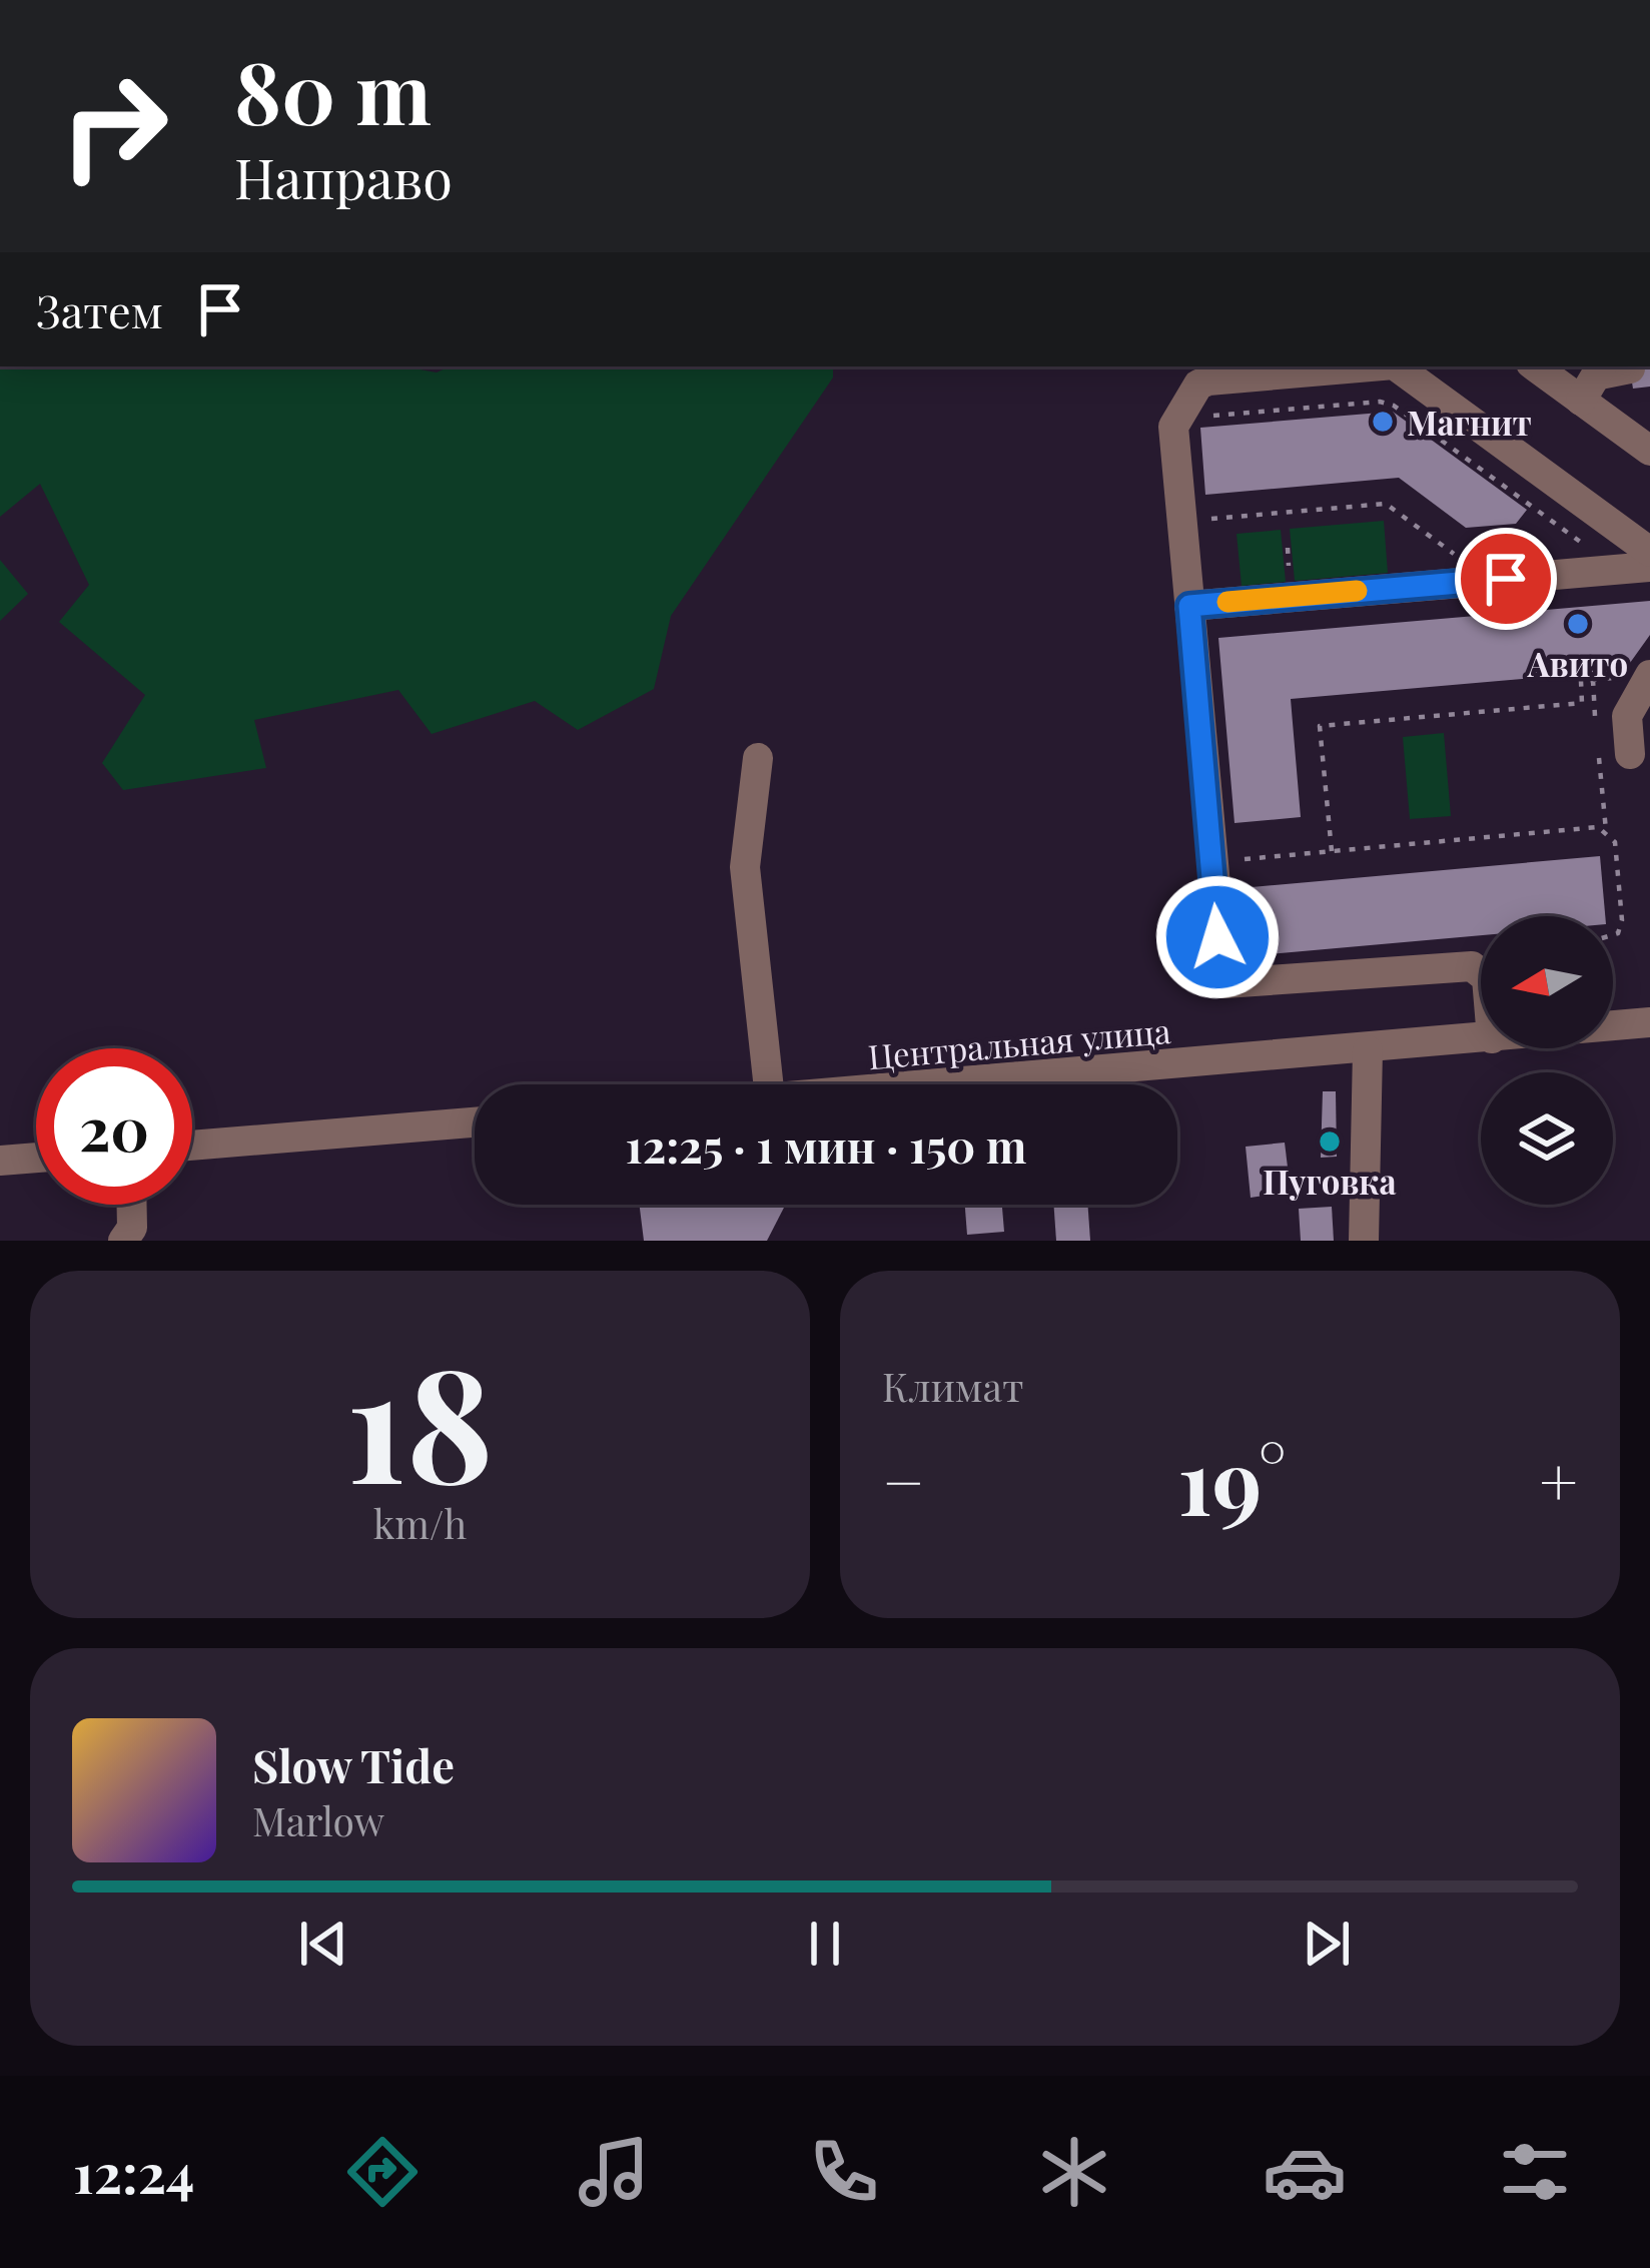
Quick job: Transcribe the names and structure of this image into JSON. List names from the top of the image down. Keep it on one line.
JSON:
{"streets":{"street":["Центральная улица"]},"places":["Магнит","Авито","Пуговка"],"north":"left","page":{"turn":["80 m","Направо"],"then":"Затем","limit":"20","trip":"12:25 · 1 мин · 150 m","tile":[["18","km/h"],"Климат"],"heat":["−","19°","+"],"song":["Slow Tide","Marlow"],"tabs":"12:24"}}
